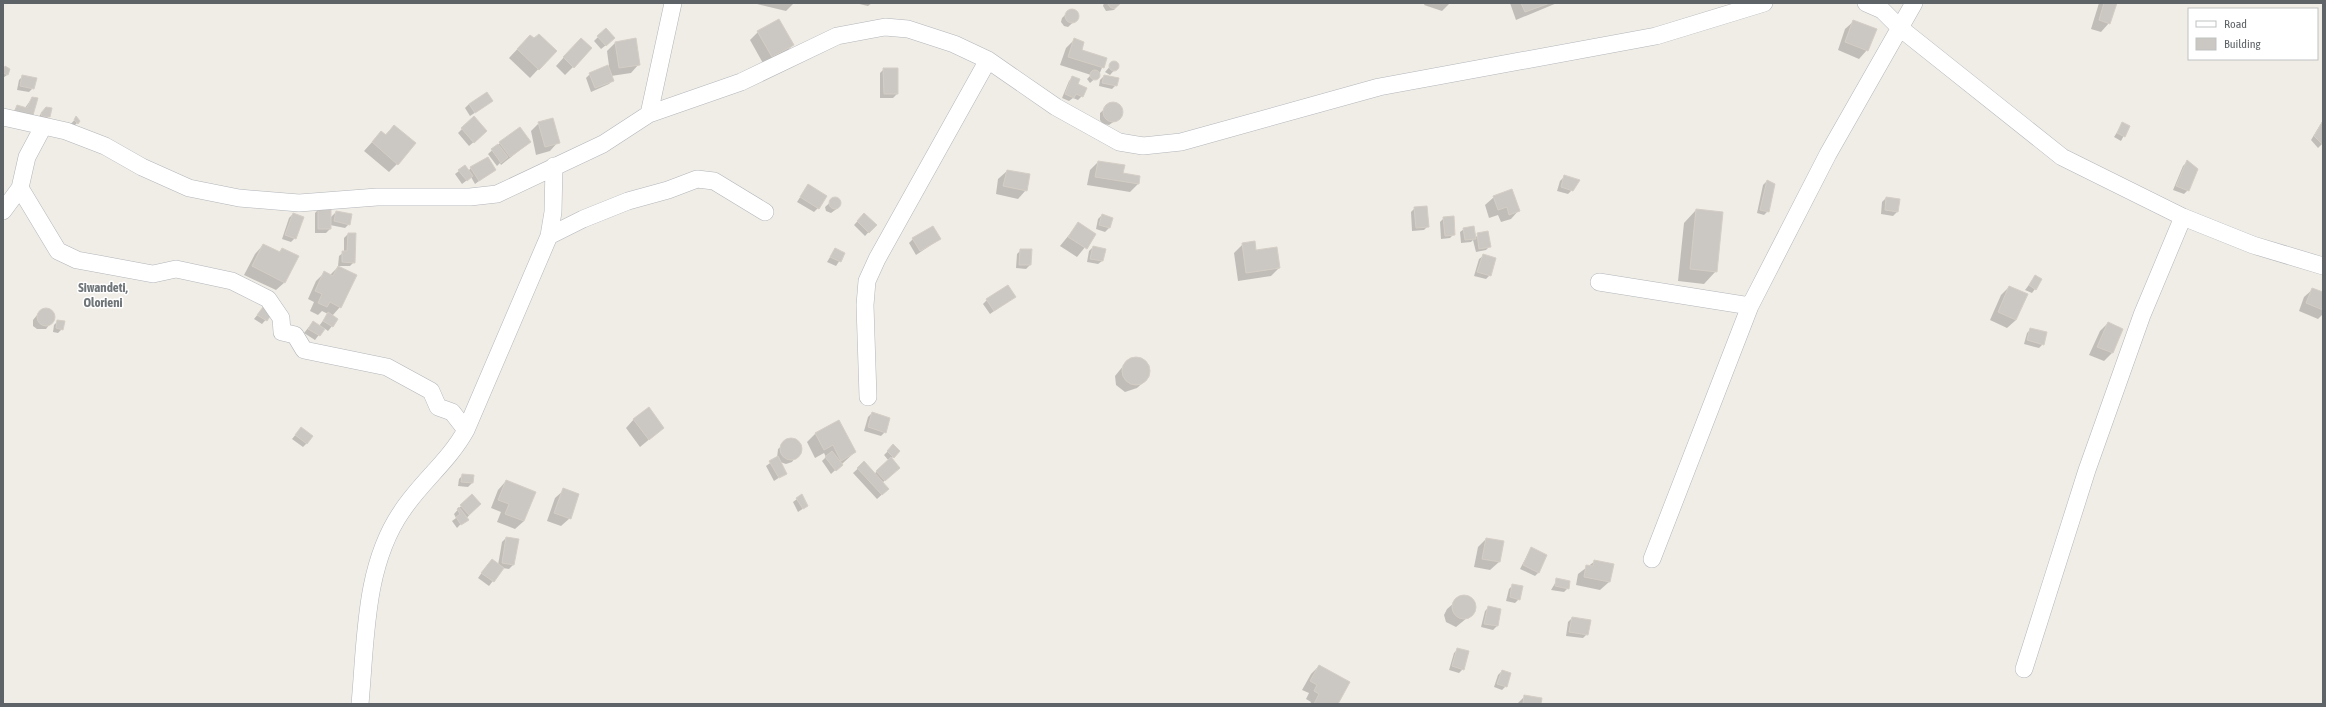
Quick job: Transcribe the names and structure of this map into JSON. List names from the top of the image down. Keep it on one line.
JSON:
{"districts":["Siwandeti, Olorieni"],"legend":["Road","Building"]}
